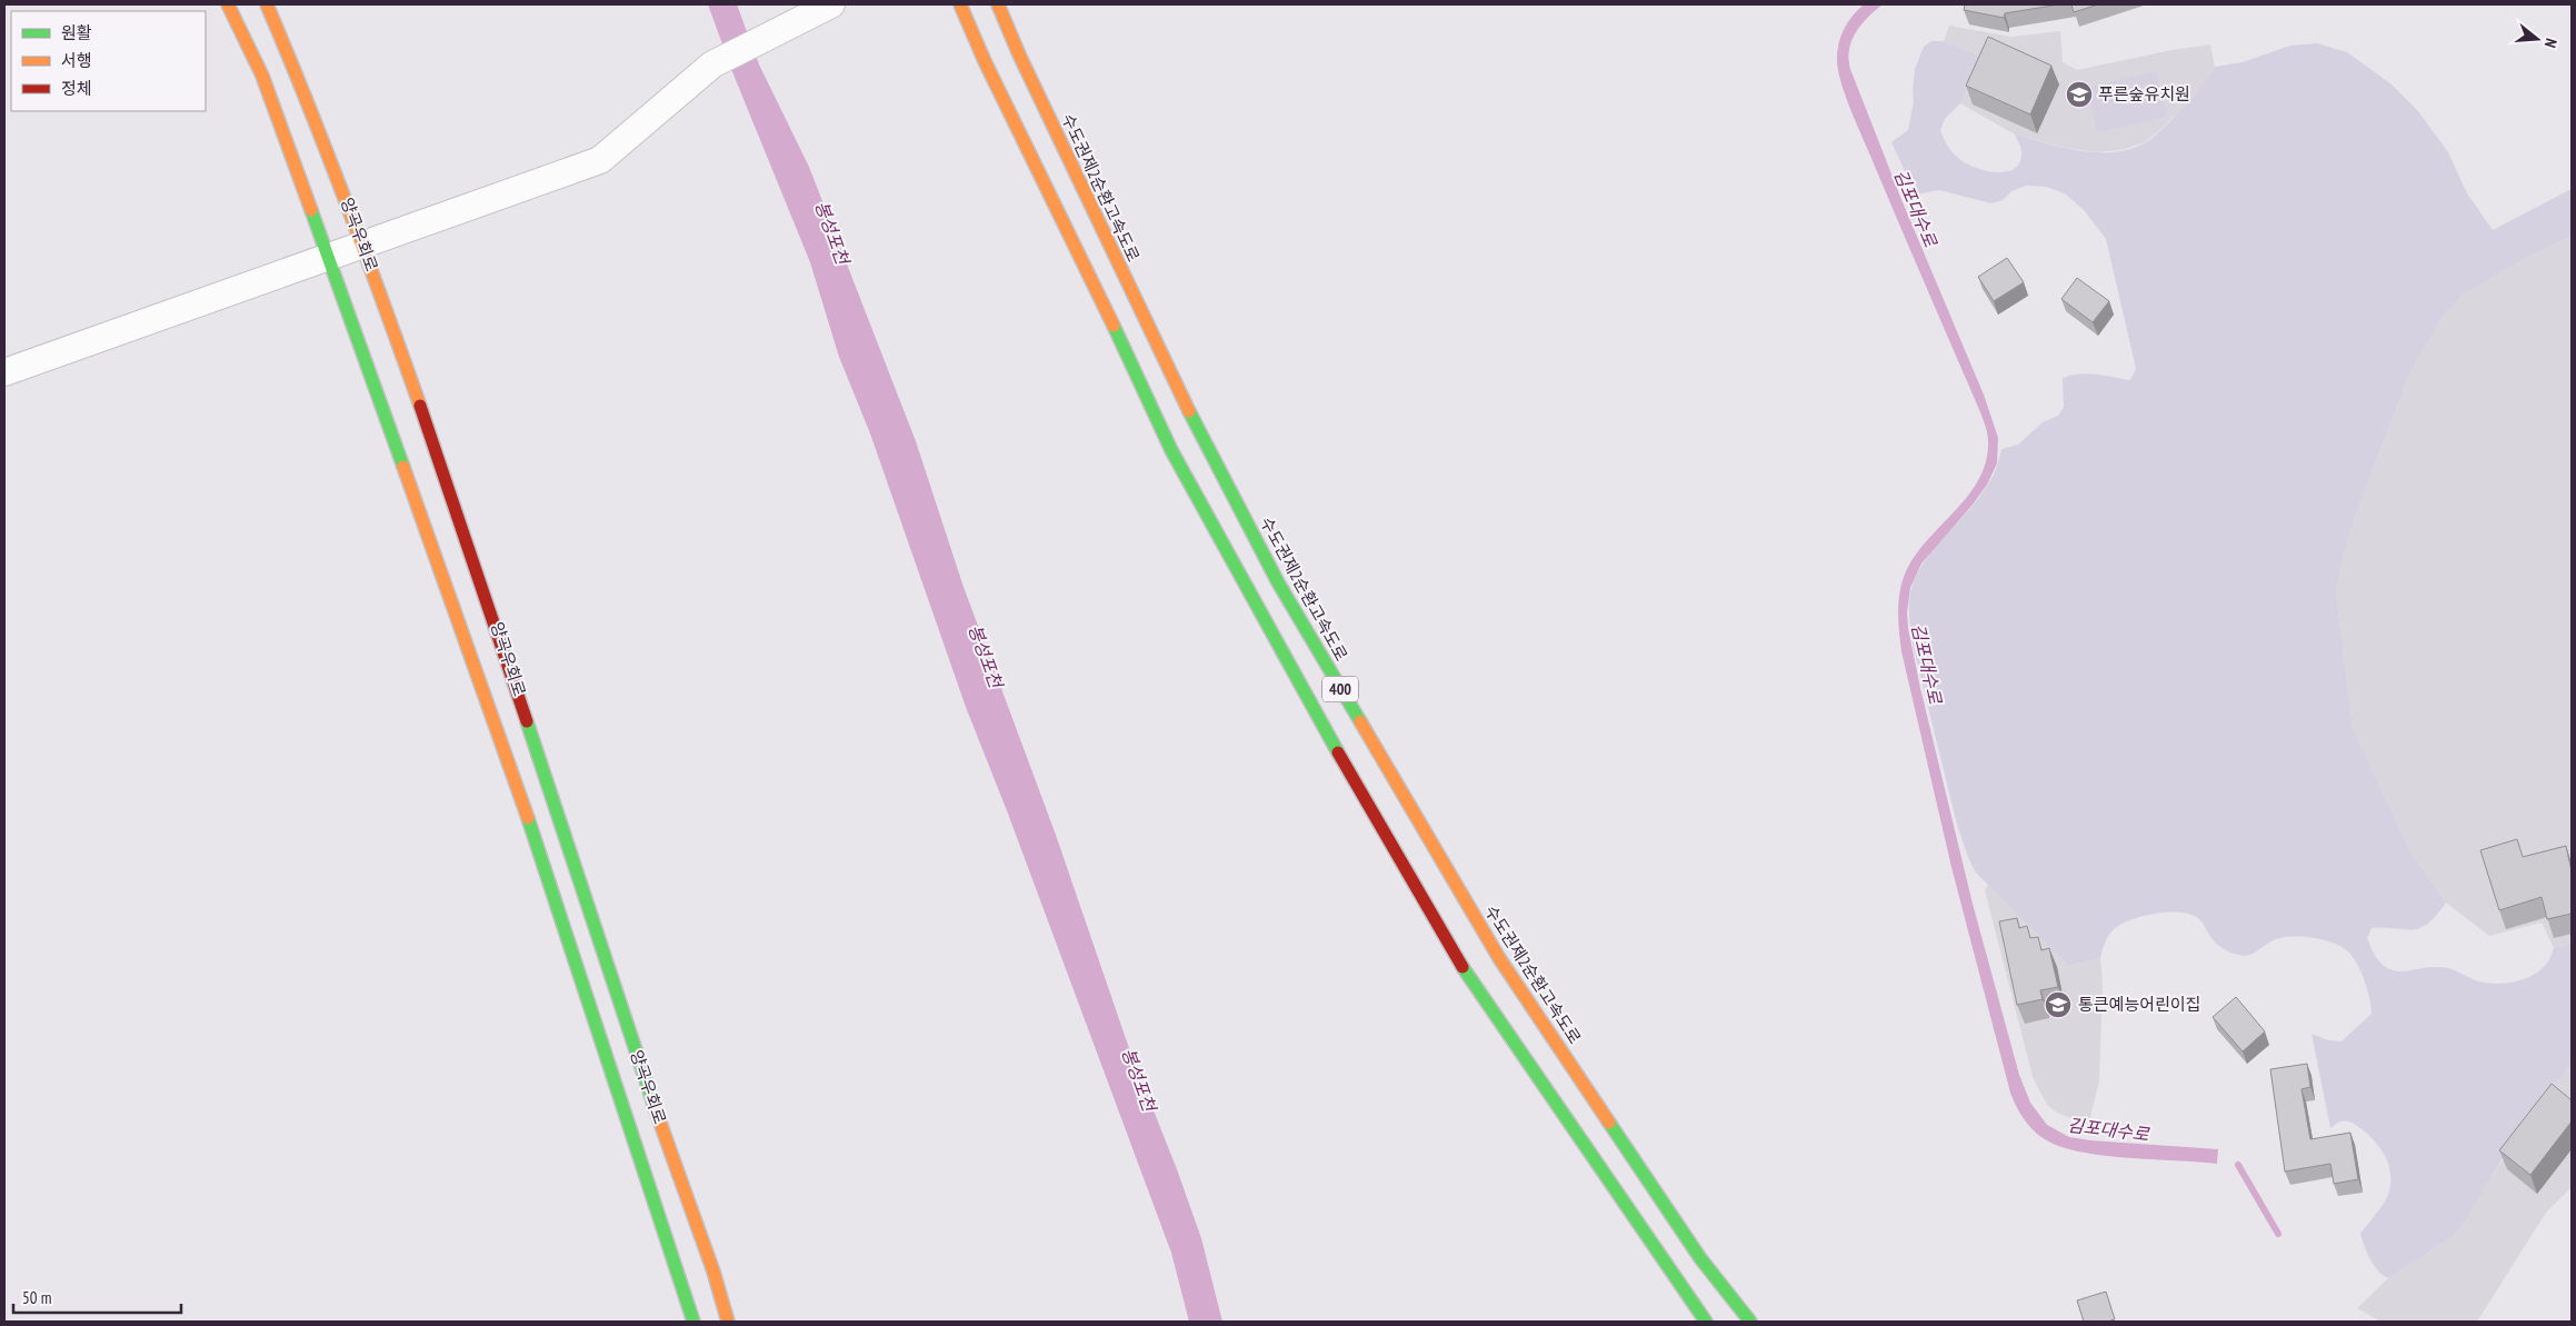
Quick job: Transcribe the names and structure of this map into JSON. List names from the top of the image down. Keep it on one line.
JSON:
{"streets":{"main road":["수도권제2순환고속도로","양곡우회로","400"]},"water":["김포대수로","봉성포천"],"places":{"school or university":["푸른숲유치원","통큰예능어린이집"]},"legend":["원활","서행","정체"],"scale_bar":"50 m","north":"right"}
